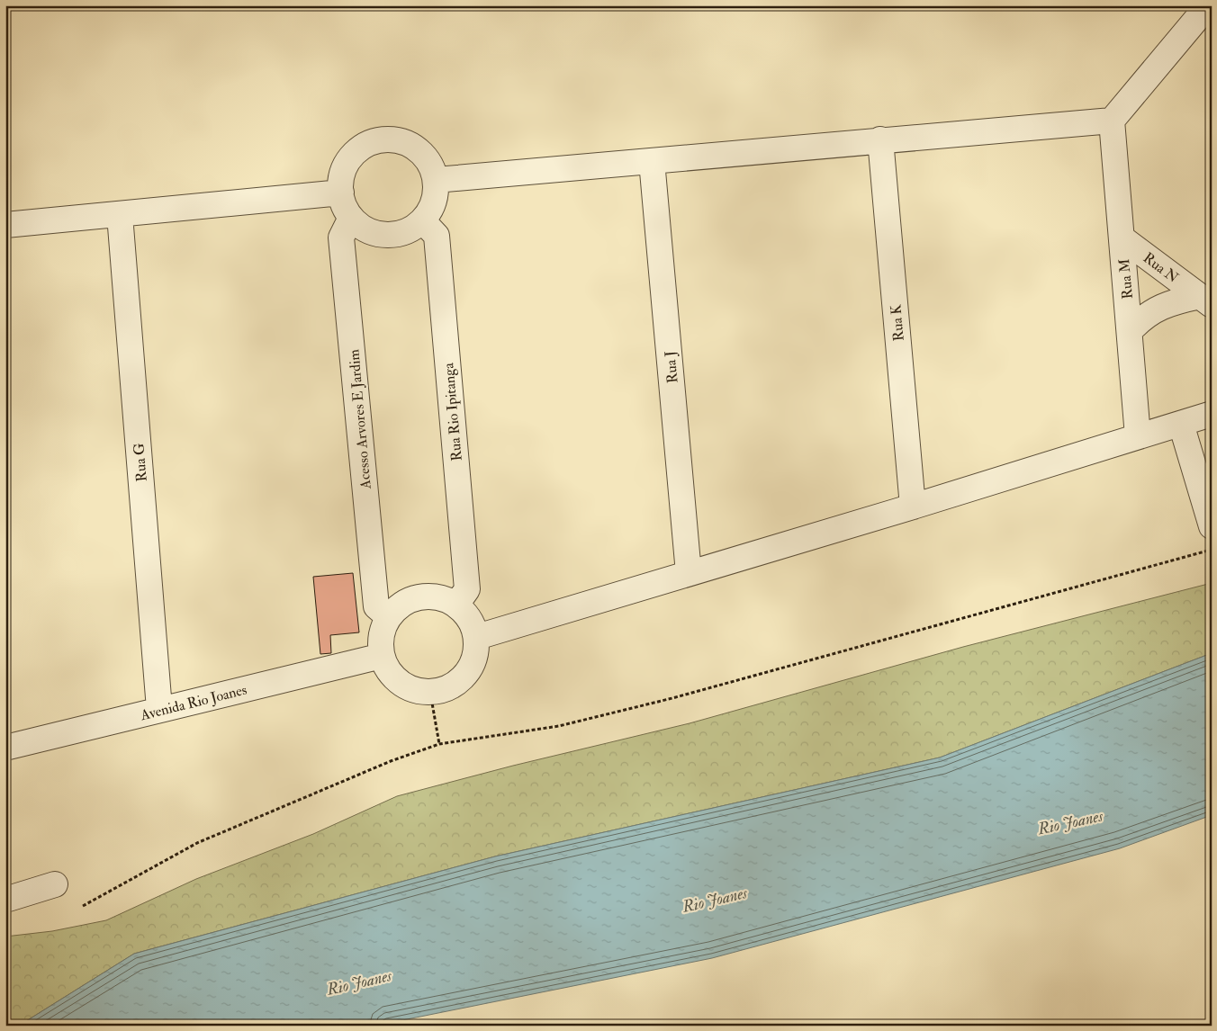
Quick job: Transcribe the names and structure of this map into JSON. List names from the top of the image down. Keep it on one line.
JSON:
{"streets":{"street":["Rua N","Rua M","Rua K","Rua J","Rua Rio Ipitanga","Acesso Arvores E Jardim","Rua G","Avenida Rio Joanes"]},"crossings":[["Rua N","Rua M"],["Rua Rio Ipitanga","Acesso Arvores E Jardim"],["Rua Rio Ipitanga","Avenida Rio Joanes"],["Acesso Arvores E Jardim","Avenida Rio Joanes"],["Rua G","Avenida Rio Joanes"]],"water":["Rio Joanes"]}
